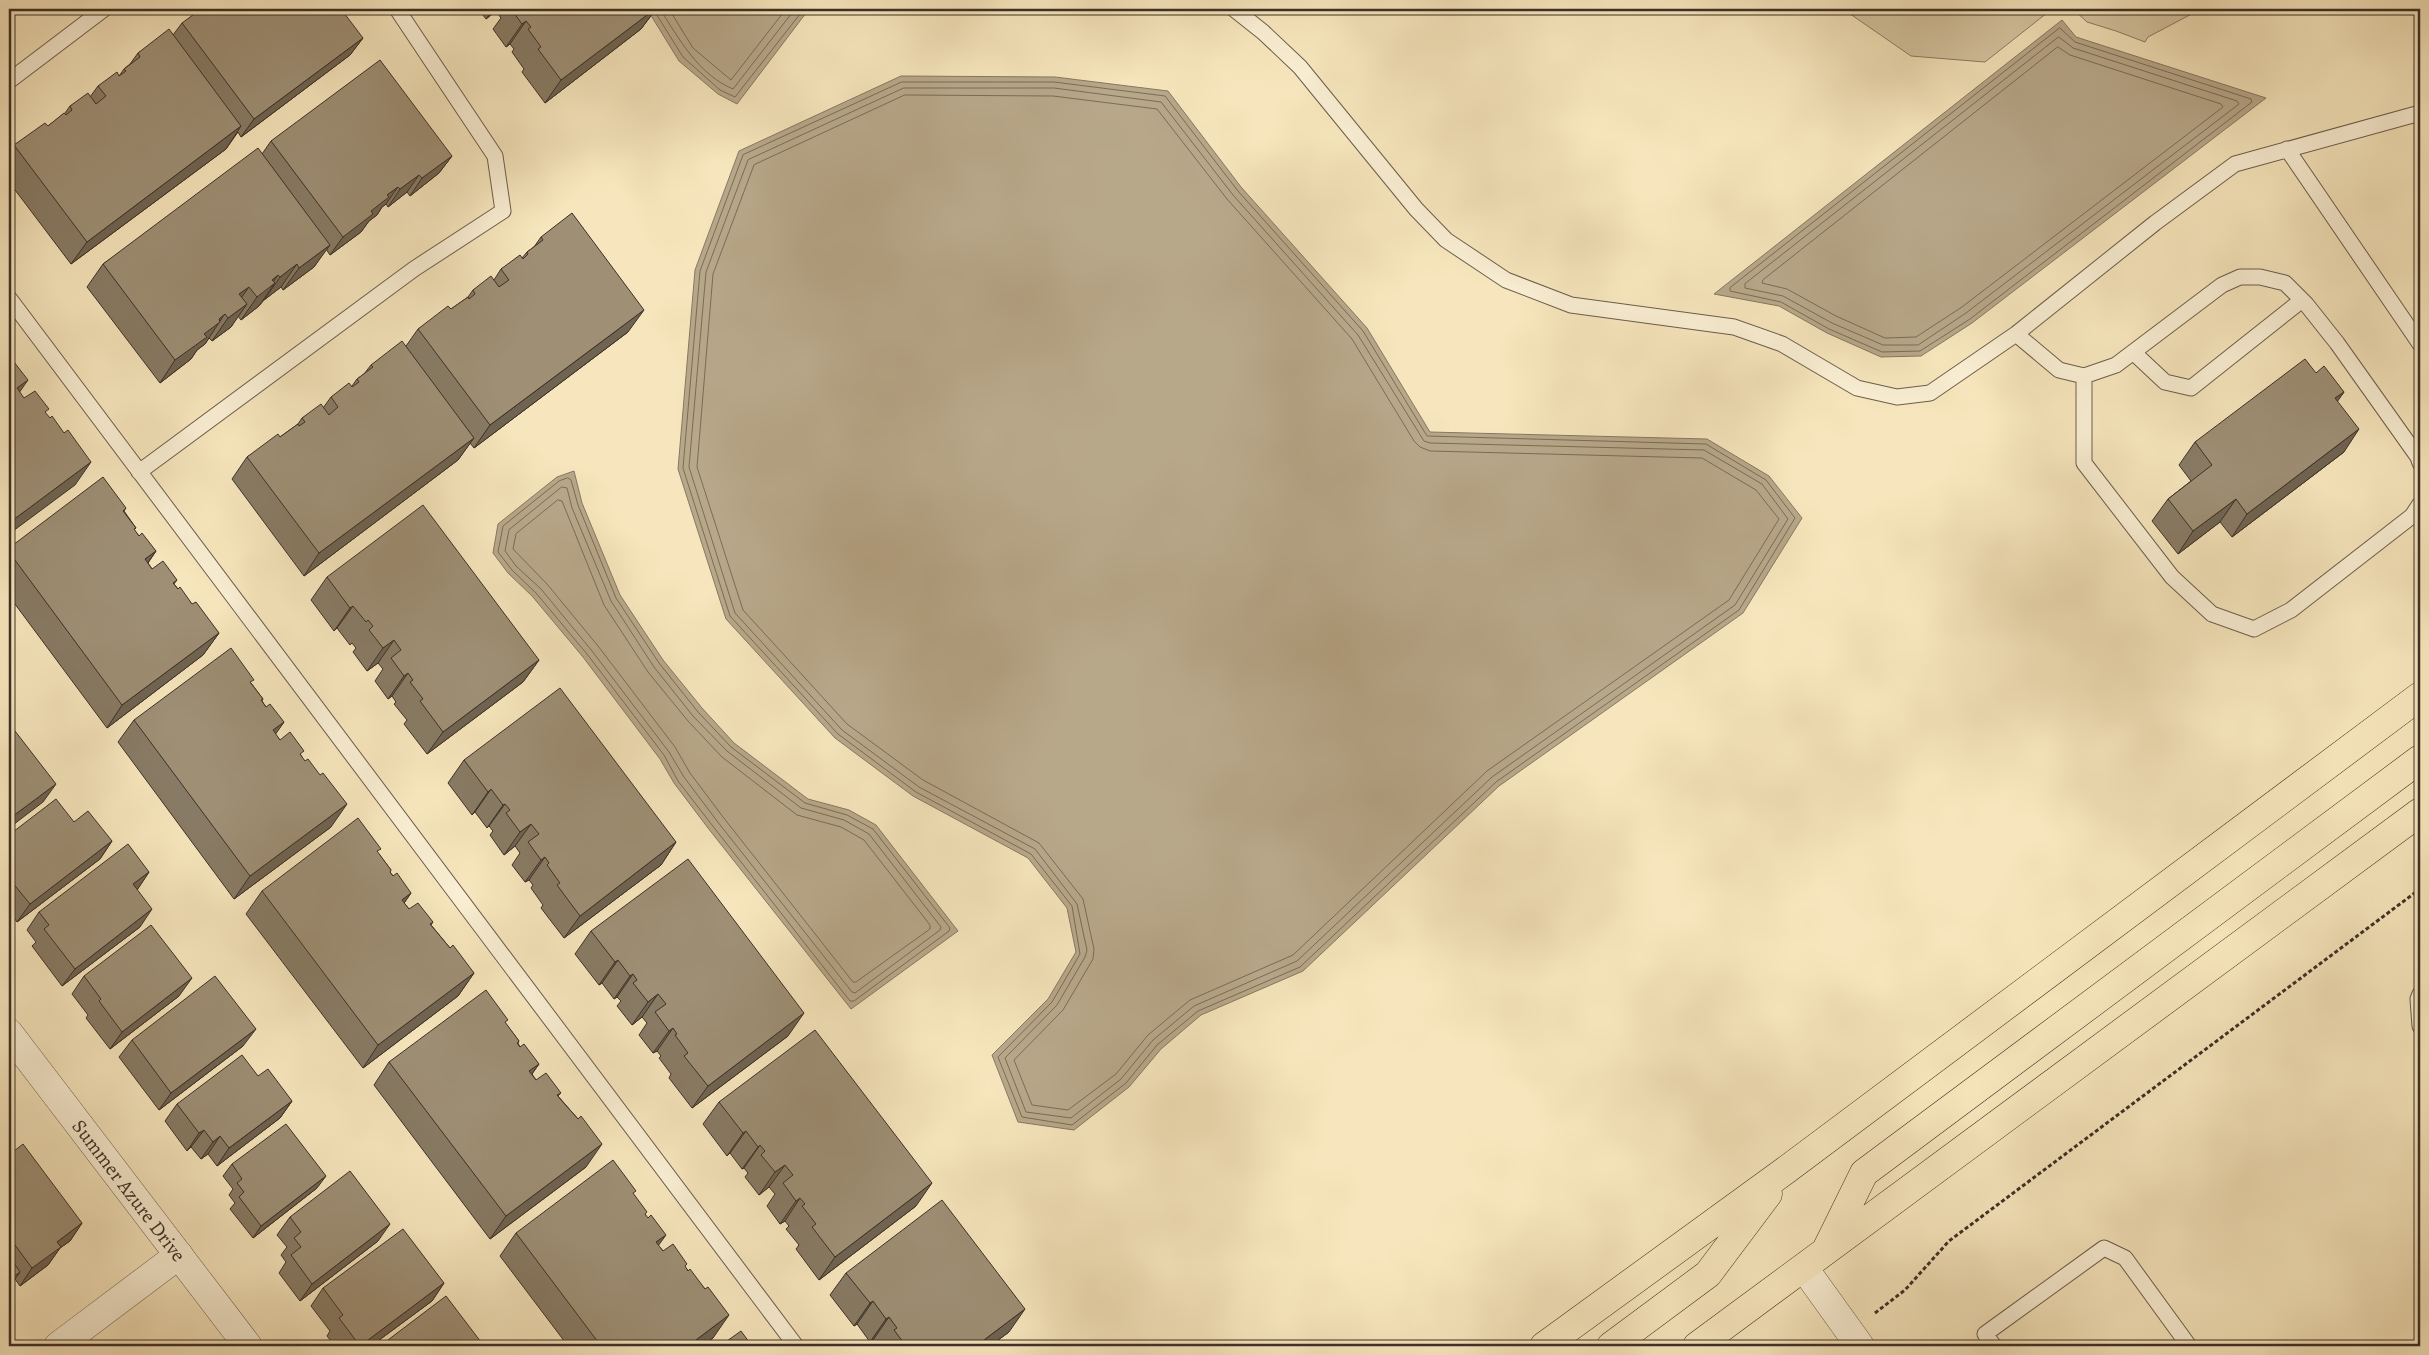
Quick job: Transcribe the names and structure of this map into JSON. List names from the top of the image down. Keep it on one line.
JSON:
{"streets":{"street":["Summer Azure Drive"]}}
